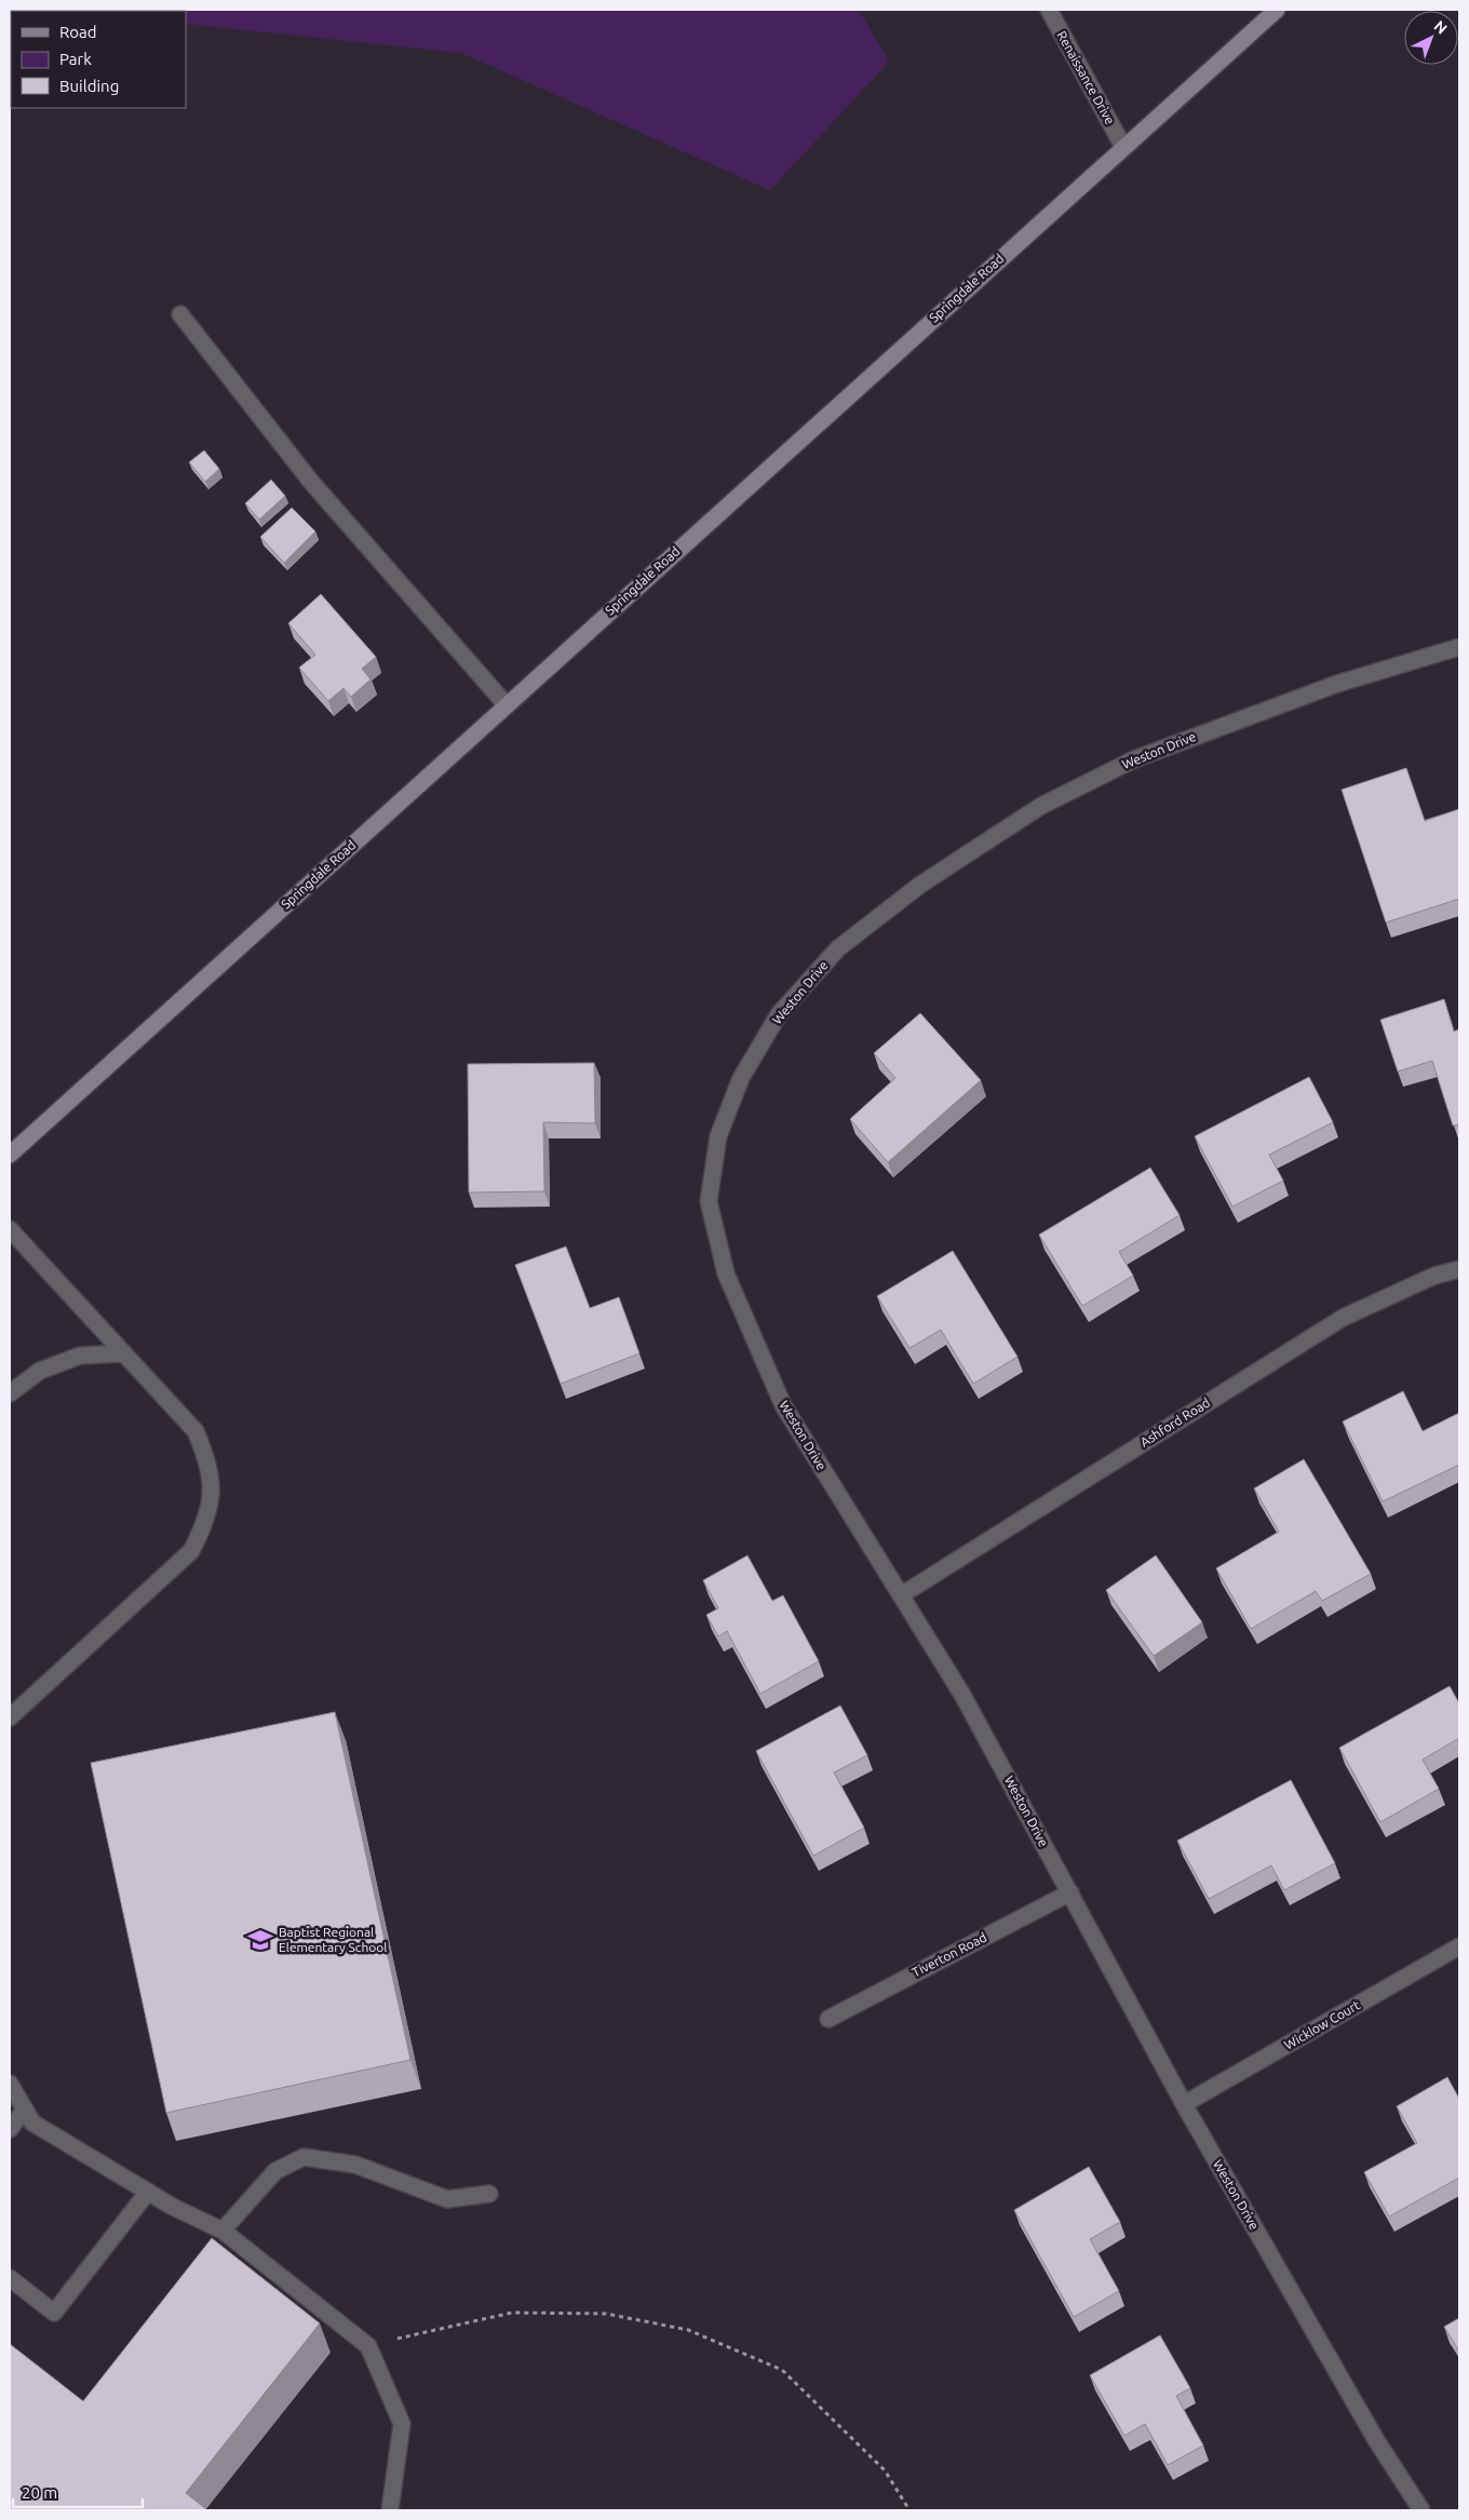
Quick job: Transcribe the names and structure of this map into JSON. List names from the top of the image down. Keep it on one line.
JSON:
{"streets":{"main road":["Springdale Road"],"street":["Renaissance Drive","Weston Drive","Ashford Road","Tiverton Road","Wicklow Court"]},"crossings":[["Renaissance Drive","Springdale Road"],["Weston Drive","Ashford Road"],["Weston Drive","Tiverton Road"],["Weston Drive","Wicklow Court"]],"places":{"school or university":["Baptist Regional Elementary School"]},"legend":["Road","Park","Building"],"scale_bar":"20 m","north":"top right"}
